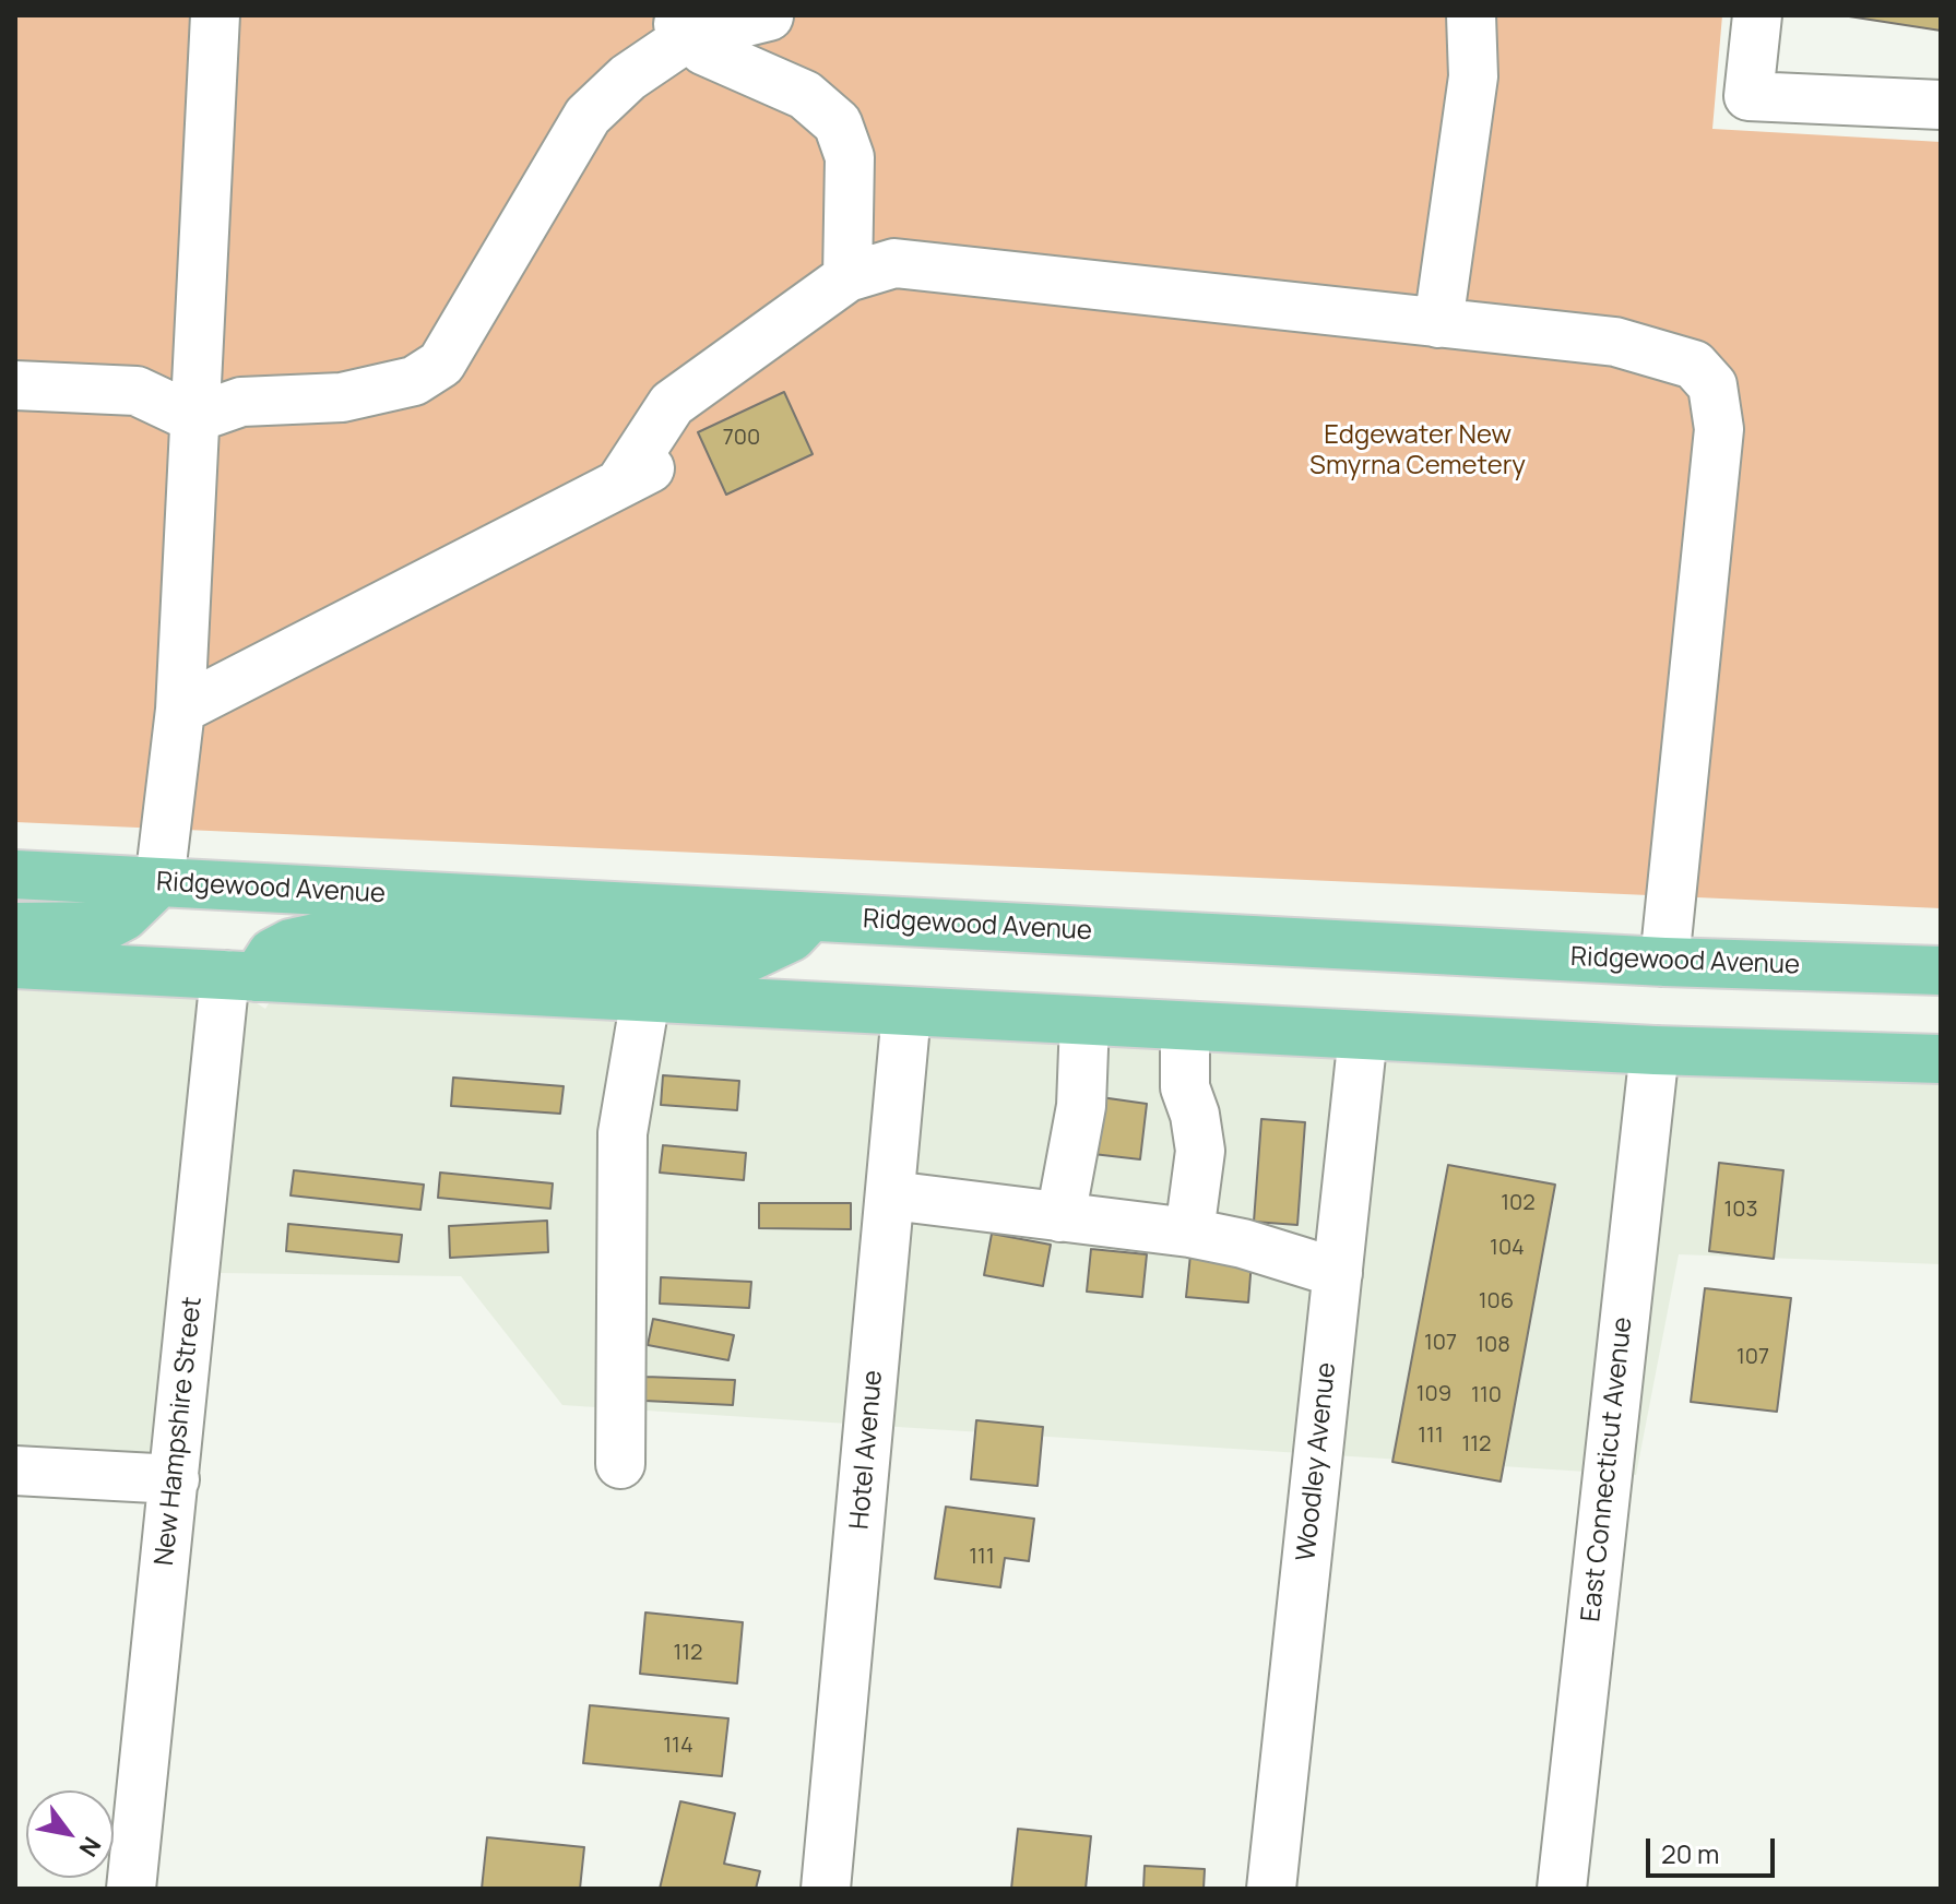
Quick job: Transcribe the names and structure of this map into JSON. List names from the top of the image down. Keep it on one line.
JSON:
{"streets":{"main road":["Ridgewood Avenue"],"street":["New Hampshire Street","Hotel Avenue","Woodley Avenue","East Connecticut Avenue"]},"parks":["Edgewater New Smyrna Cemetery"],"house_numbers":["700","102","103","104","106","107","108","107","109","110","111","112","111","112","114"],"scale_bar":"20 m","north":"bottom right"}
